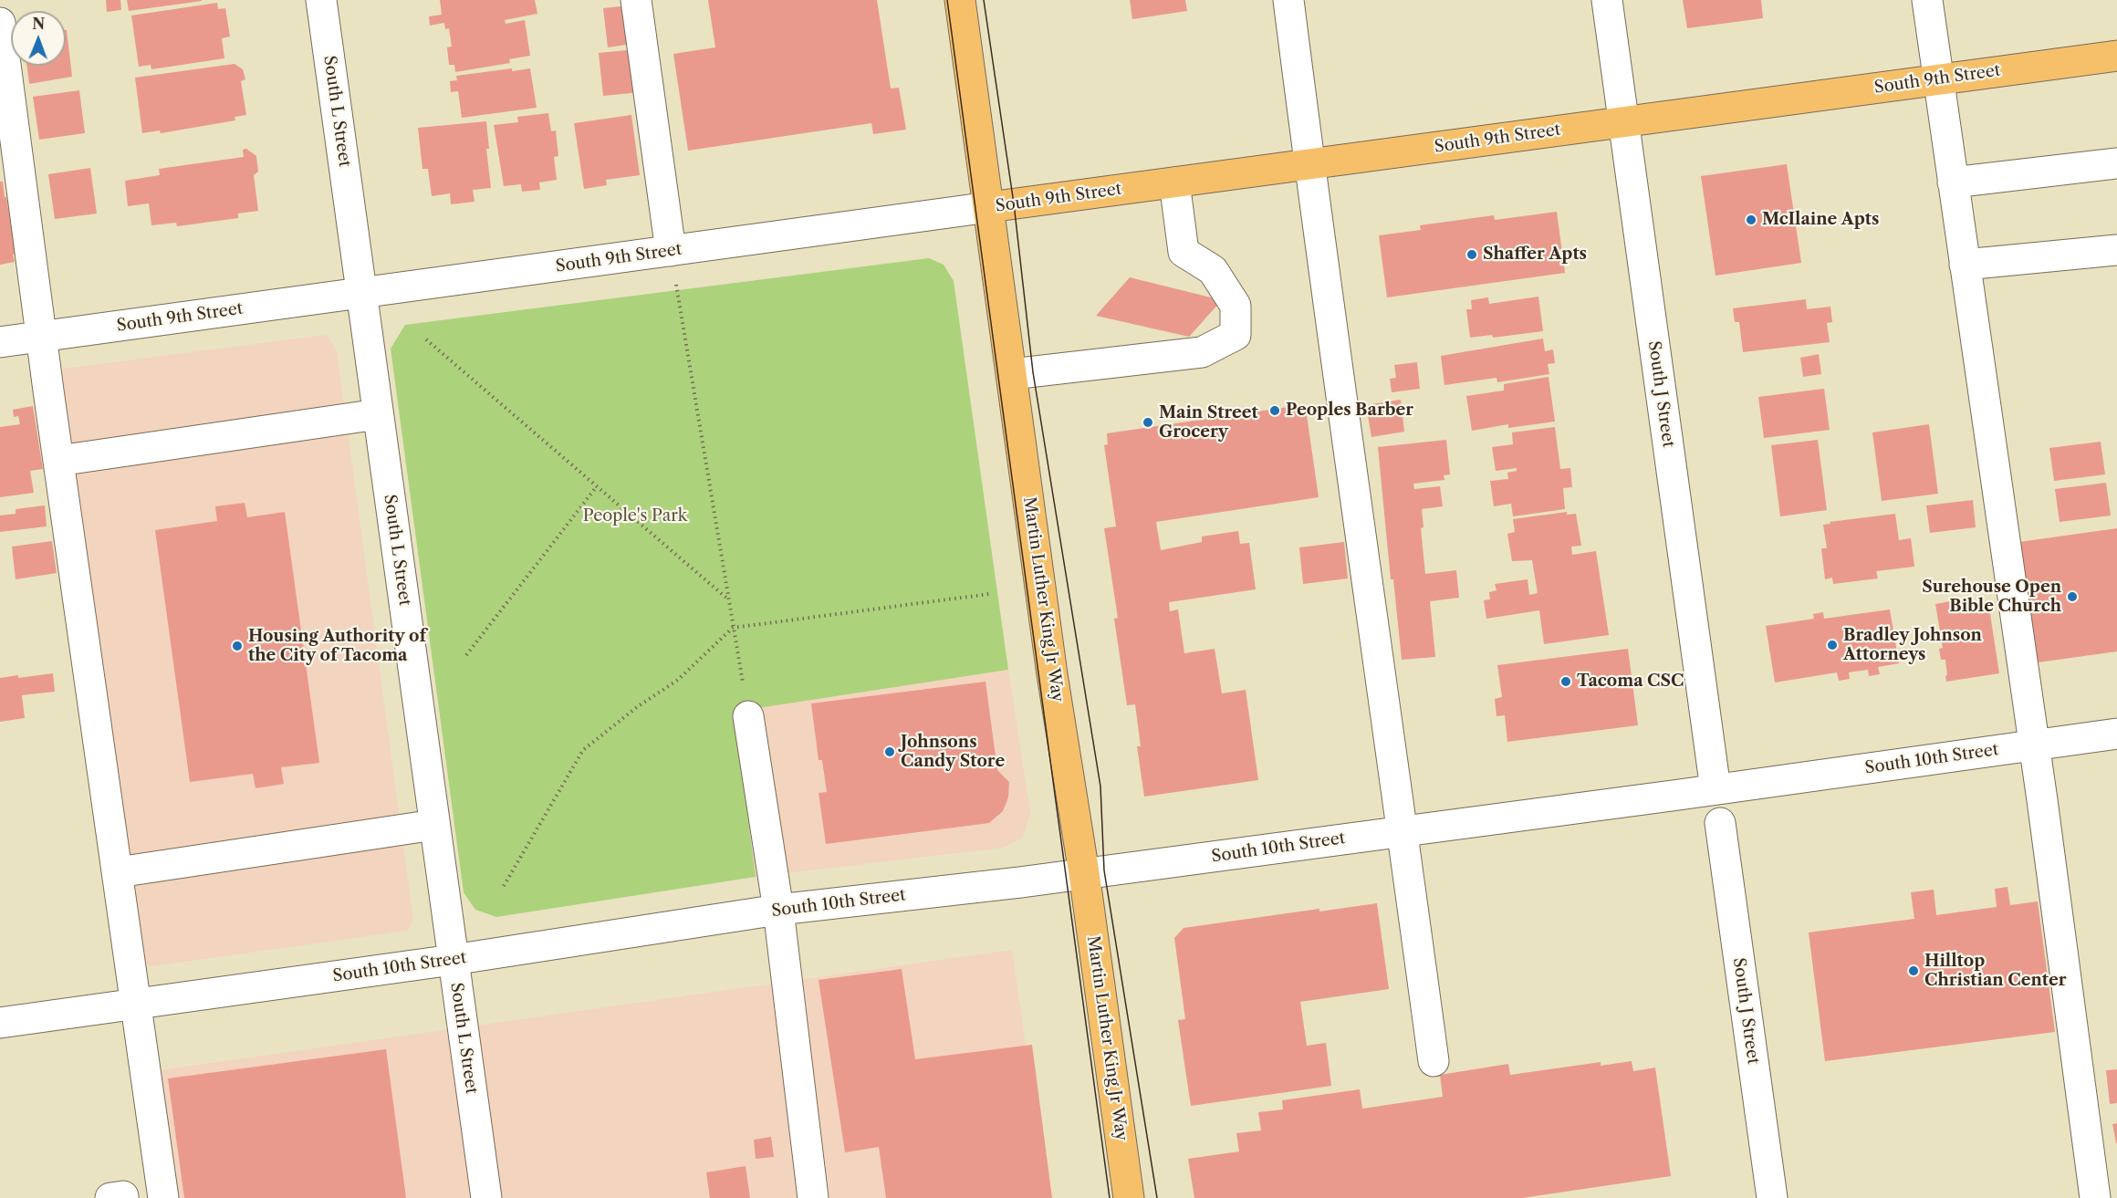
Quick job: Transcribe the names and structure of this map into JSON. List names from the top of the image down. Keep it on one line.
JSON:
{"streets":{"main road":["South 9th Street","Martin Luther King Jr Way"],"street":["South L Street","South J Street","South 10th Street"]},"crossings":[["South 9th Street","South L Street"],["South 9th Street","South J Street"],["South 9th Street","Martin Luther King Jr Way"],["South L Street","South 10th Street"],["South J Street","South 10th Street"],["Martin Luther King Jr Way","South 10th Street"]],"parks":["People's Park"],"places":["McIlaine Apts","Shaffer Apts","Peoples Barber","Main Street Grocery","Surehouse Open Bible Church","Bradley Johnson Attorneys","Housing Authority of the City of Tacoma","Tacoma CSC","Johnsons Candy Store","Hilltop Christian Center"],"north":"top"}
